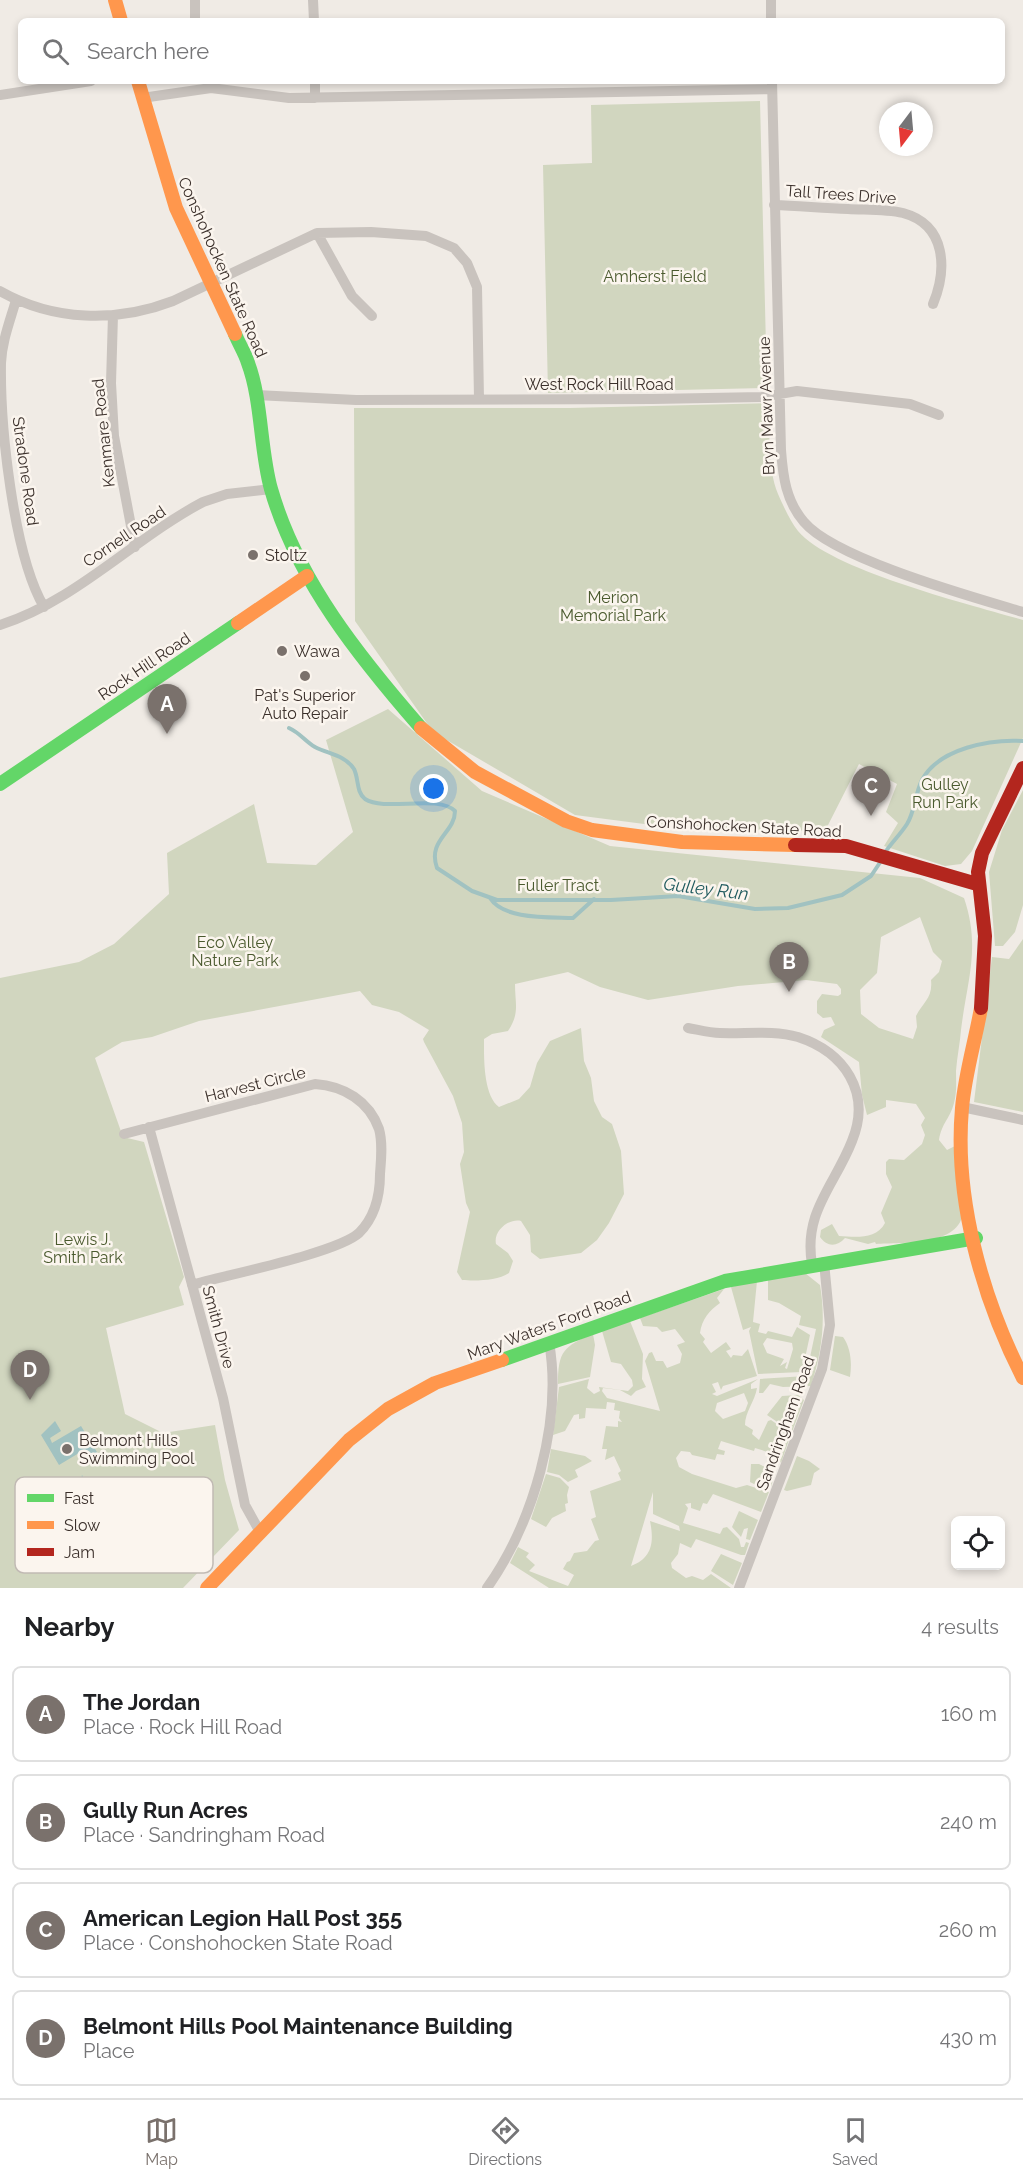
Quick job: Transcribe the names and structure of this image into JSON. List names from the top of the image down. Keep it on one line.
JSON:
{"streets":{"main road":["Conshohocken State Road","Rock Hill Road","Mary Waters Ford Road"],"street":["Tall Trees Drive","West Rock Hill Road","Bryn Mawr Avenue","Kenmare Road","Stradone Road","Cornell Road","Harvest Circle","Smith Drive","Sandringham Road"]},"crossings":[["Tall Trees Drive","Bryn Mawr Avenue"],["Conshohocken State Road","West Rock Hill Road"],["Conshohocken State Road","Cornell Road"],["Conshohocken State Road","Rock Hill Road"],["West Rock Hill Road","Bryn Mawr Avenue"],["Kenmare Road","Cornell Road"],["Stradone Road","Cornell Road"],["Harvest Circle","Smith Drive"],["Mary Waters Ford Road","Smith Drive"],["Mary Waters Ford Road","Sandringham Road"]],"water":["Gulley Run"],"parks":["Amherst Field","Merion Memorial Park","Gulley Run Park","Fuller Tract","Eco Valley Nature Park","Lewis J. Smith Park"],"places":["Stoltz","Wawa","Pat's Superior Auto Repair","Belmont Hills Swimming Pool"],"legend":["Fast","Slow","Jam"],"north":"bottom","page":{"search":"Search here","pins":["A","C","B","D"],"heading":["Nearby","4 results"],"list":[{"mark":"A","name":"The Jordan","note":"Place · Rock Hill Road","value":"160 m"},{"mark":"B","name":"Gully Run Acres","note":"Place · Sandringham Road","value":"240 m"},{"mark":"C","name":"American Legion Hall Post 355","note":"Place · Conshohocken State Road","value":"260 m"},{"mark":"D","name":"Belmont Hills Pool Maintenance Building","note":"Place","value":"430 m"}],"nav":["Map","Directions","Saved"]}}
